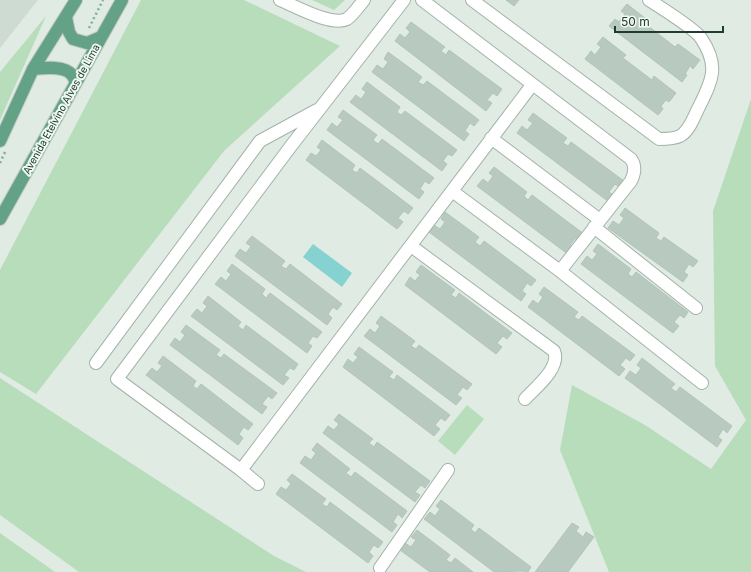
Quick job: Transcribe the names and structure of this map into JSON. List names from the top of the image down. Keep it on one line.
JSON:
{"streets":{"main road":["Avenida Etelvino Alves de Lima"]},"scale_bar":"50 m"}
